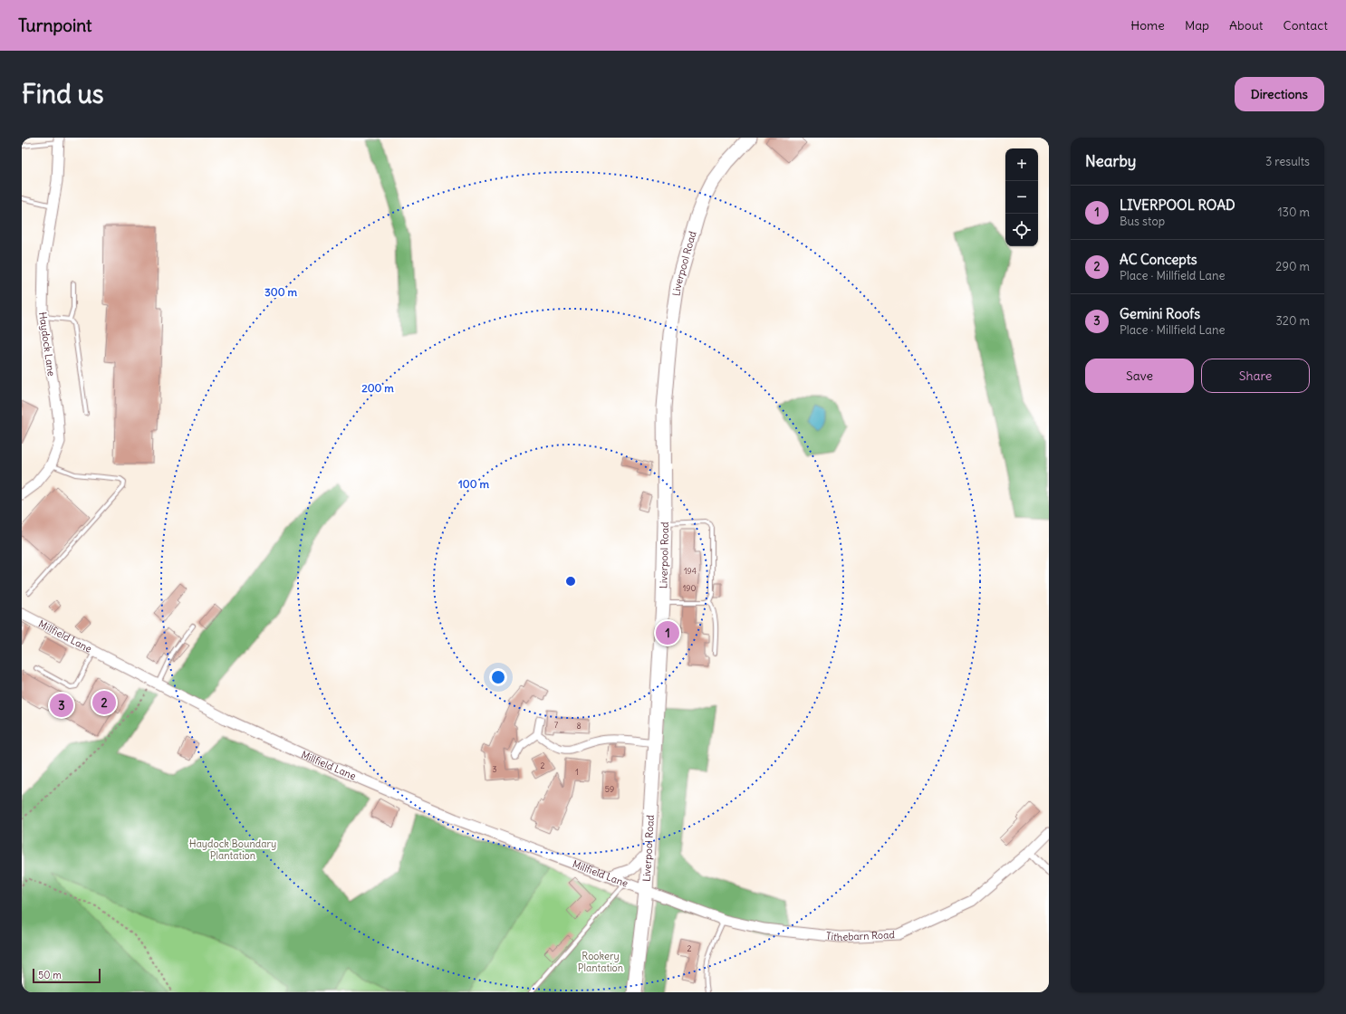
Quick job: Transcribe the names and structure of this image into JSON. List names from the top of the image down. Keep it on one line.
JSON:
{"streets":{"highway":["Liverpool Road"],"street":["Haydock Lane","Millfield Lane","Tithebarn Road"]},"crossings":[["Liverpool Road","Millfield Lane"],["Liverpool Road","Tithebarn Road"],["Millfield Lane","Tithebarn Road"]],"parks":["Haydock Boundary Plantation","Rookery Plantation"],"house_numbers":["194","190","7","8","2","3","1","59","2"],"scale_bar":"50 m","page":{"header":"Turnpoint","nav":["Home","Map","About","Contact"],"buttons":["Directions",["Save","Share"]],"title":"Find us","heading":["Nearby","3 results"],"map_buttons":["+","−"],"list":[{"mark":"1","name":"LIVERPOOL ROAD","note":"Bus stop","value":"130 m"},{"mark":"2","name":"AC Concepts","note":"Place · Millfield Lane","value":"290 m"},{"mark":"3","name":"Gemini Roofs","note":"Place · Millfield Lane","value":"320 m"}],"pins":["1","2","3"],"scale":"50 m"},"rings":["300 m","200 m","100 m"]}
